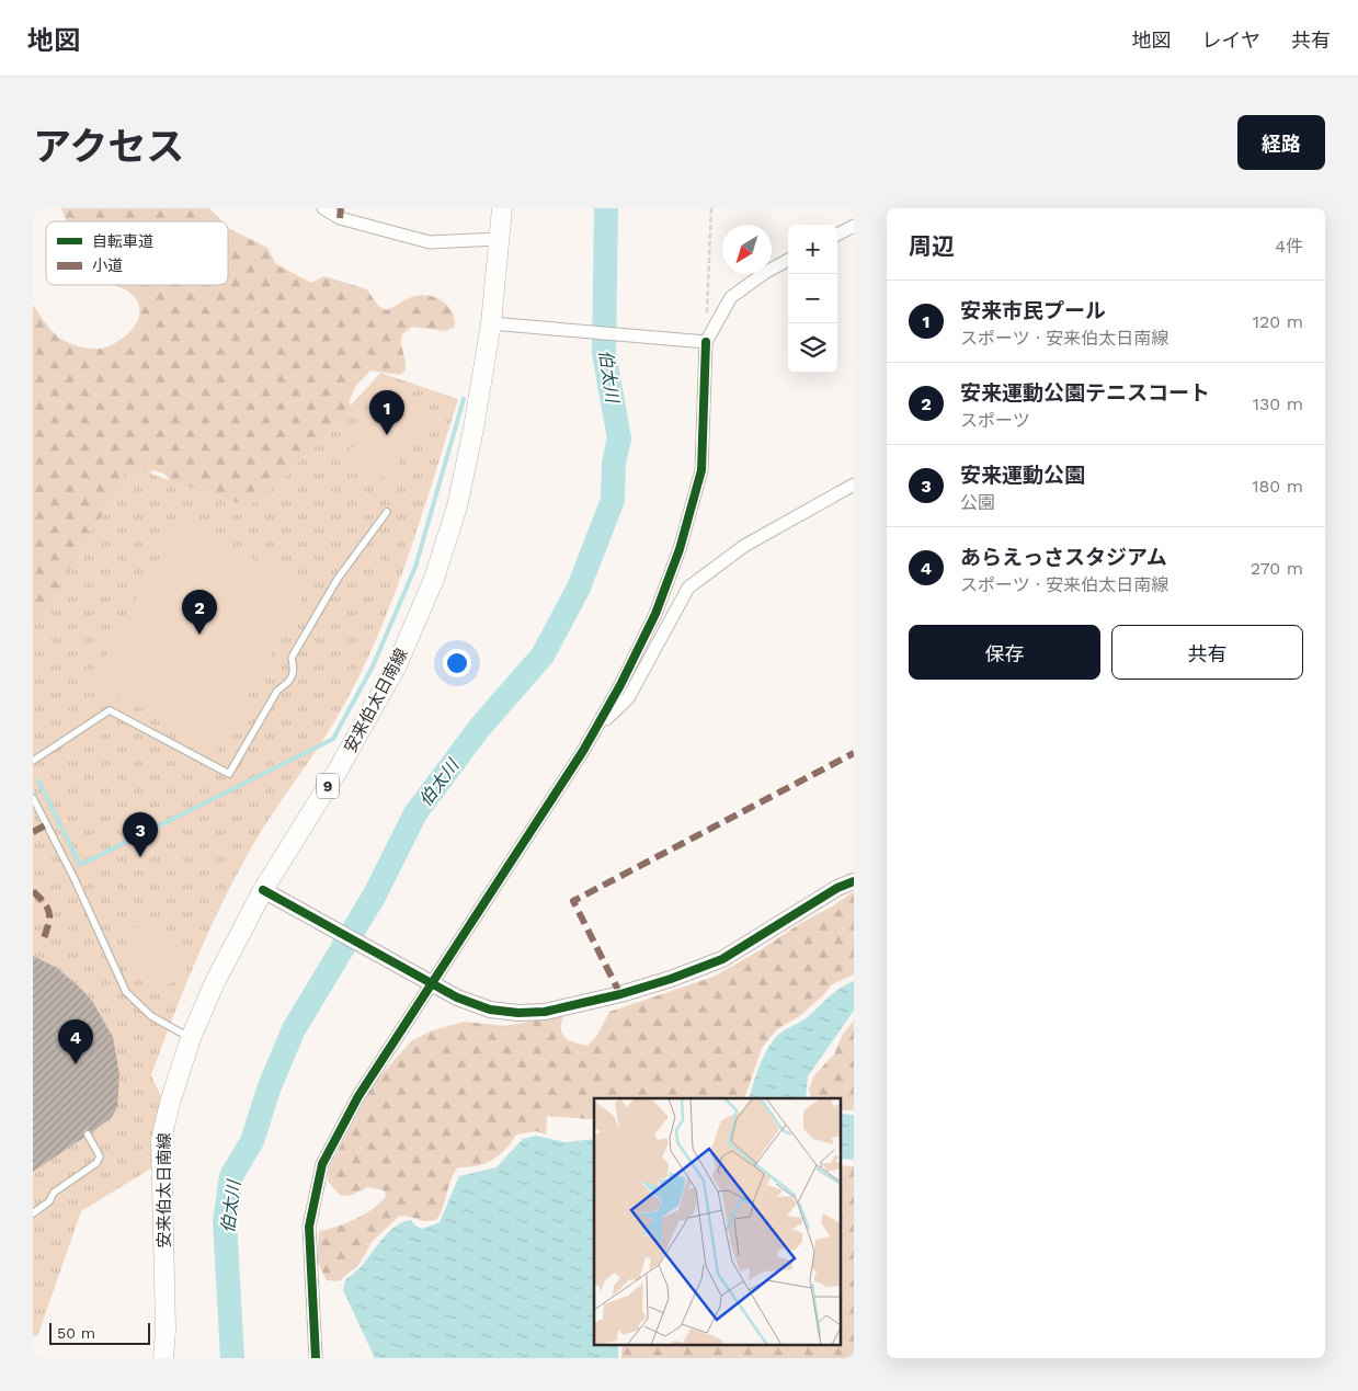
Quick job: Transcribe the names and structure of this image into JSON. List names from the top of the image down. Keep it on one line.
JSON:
{"streets":{"main road":["安来伯太日南線","9"]},"water":["伯太川"],"legend":["自転車道","小道"],"scale_bar":"50 m","north":"bottom left","page":{"header":"地図","nav":["地図","レイヤ","共有"],"title":"アクセス","buttons":["経路",["保存","共有"]],"heading":["周辺","4件"],"map_buttons":["+","−"],"list":[{"mark":"1","name":"安来市民プール","note":"スポーツ · 安来伯太日南線","value":"120 m"},{"mark":"2","name":"安来運動公園テニスコート","note":"スポーツ","value":"130 m"},{"mark":"3","name":"安来運動公園","note":"公園","value":"180 m"},{"mark":"4","name":"あらえっさスタジアム","note":"スポーツ · 安来伯太日南線","value":"270 m"}],"pins":["1","2","3","4"],"scale":"50 m"}}
